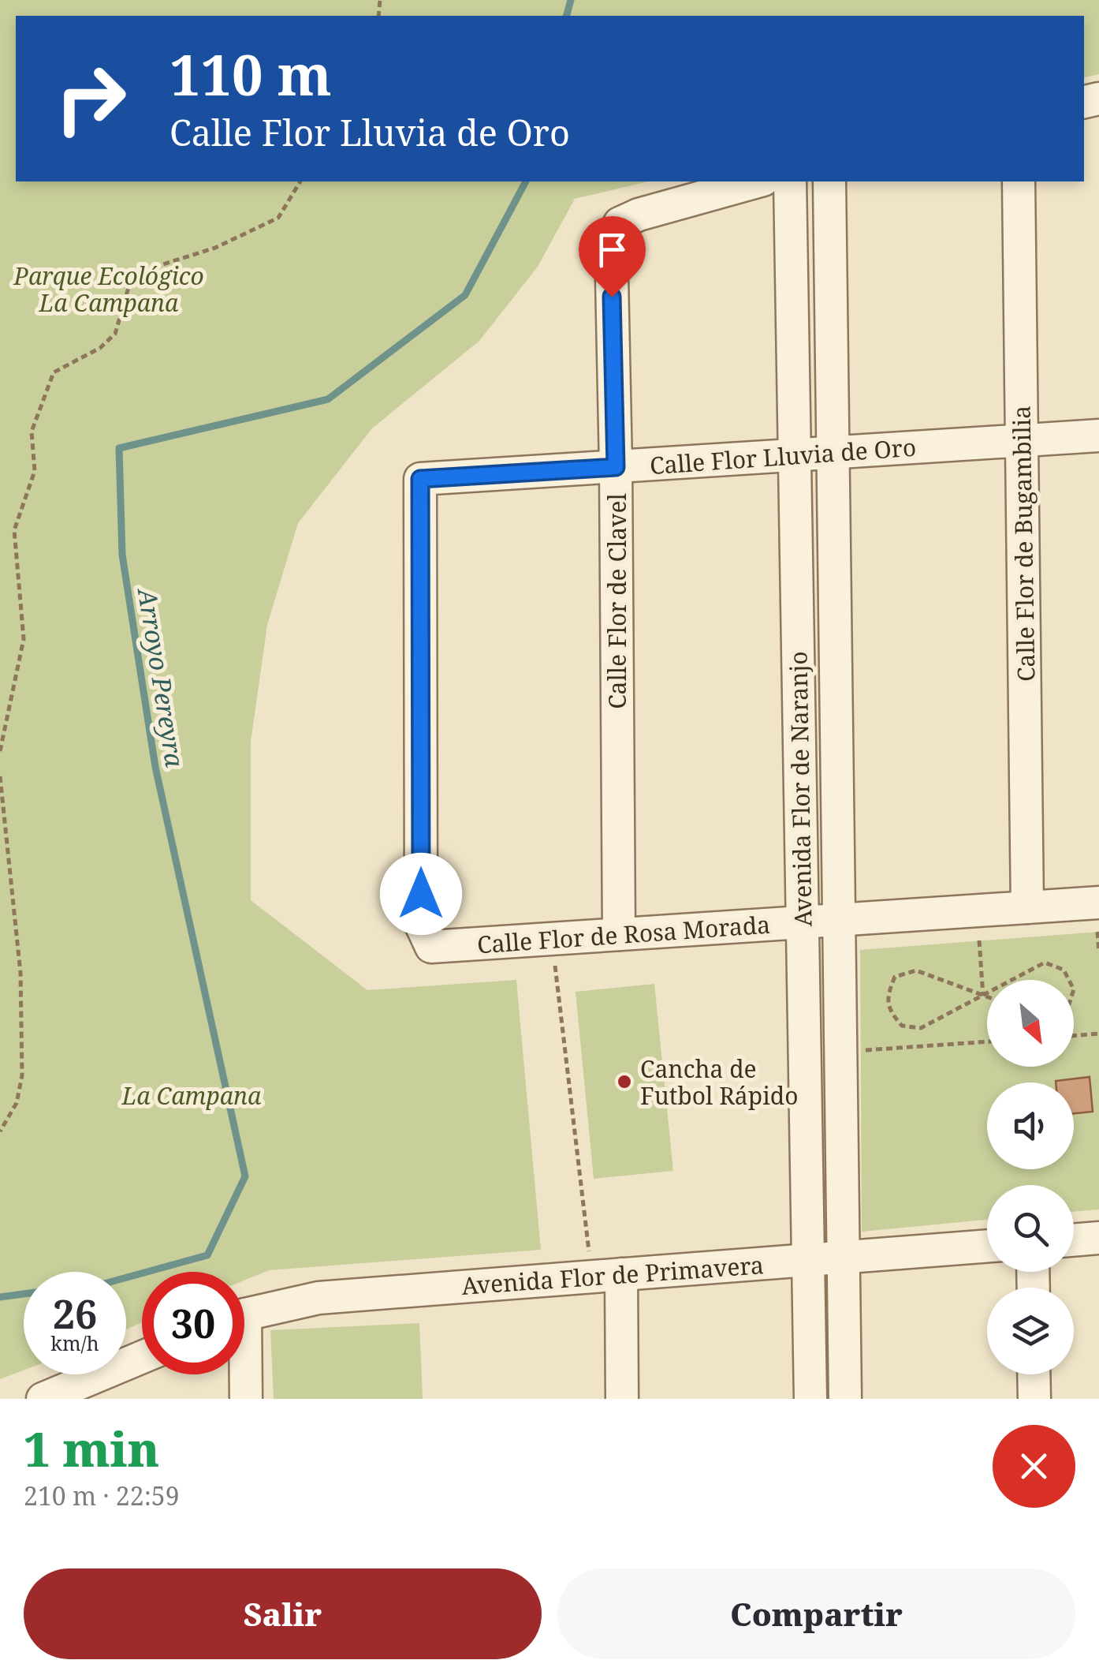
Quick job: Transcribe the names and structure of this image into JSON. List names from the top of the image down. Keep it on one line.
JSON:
{"streets":{"street":["Calle Flor Lluvia de Oro","Calle Flor de Bugambilia","Calle Flor de Clavel","Avenida Flor de Naranjo","Calle Flor de Rosa Morada","Avenida Flor de Primavera"]},"crossings":[["Calle Flor Lluvia de Oro","Calle Flor de Bugambilia"],["Calle Flor Lluvia de Oro","Calle Flor de Clavel"],["Calle Flor Lluvia de Oro","Avenida Flor de Naranjo"],["Calle Flor Lluvia de Oro","Calle Flor de Rosa Morada"],["Calle Flor de Bugambilia","Calle Flor de Rosa Morada"],["Calle Flor de Clavel","Calle Flor de Rosa Morada"],["Avenida Flor de Naranjo","Calle Flor de Rosa Morada"],["Avenida Flor de Naranjo","Avenida Flor de Primavera"]],"water":["Arroyo Pereyra"],"parks":["Parque Ecológico La Campana","La Campana"],"places":["Cancha de Futbol Rápido"],"north":"bottom right","page":{"turn":["110 m","Calle Flor Lluvia de Oro"],"speed":"26 km/h","limit":"30","heading":["1 min","210 m · 22:59"],"buttons":["Salir","Compartir"]}}
